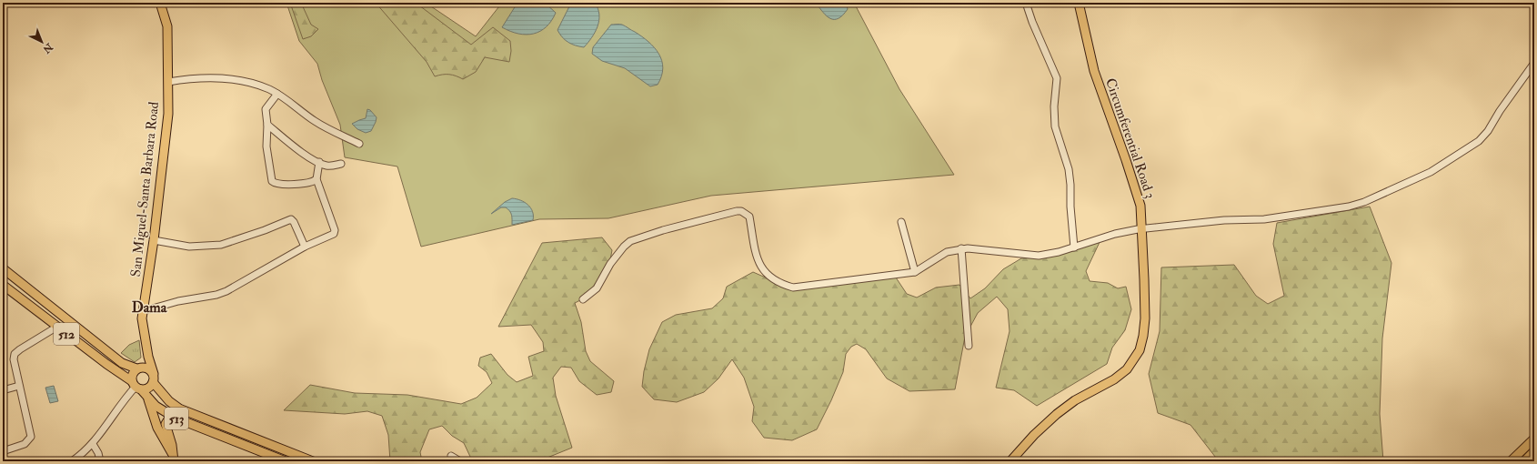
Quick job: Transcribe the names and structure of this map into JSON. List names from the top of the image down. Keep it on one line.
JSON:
{"streets":{"main road":["Circumferential Road 3","San Miguel-Santa Barbara Road","512","513"]},"crossings":[["San Miguel-Santa Barbara Road","512"],["San Miguel-Santa Barbara Road","513"],["512","513"]],"districts":["Dama"],"north":"bottom right"}
